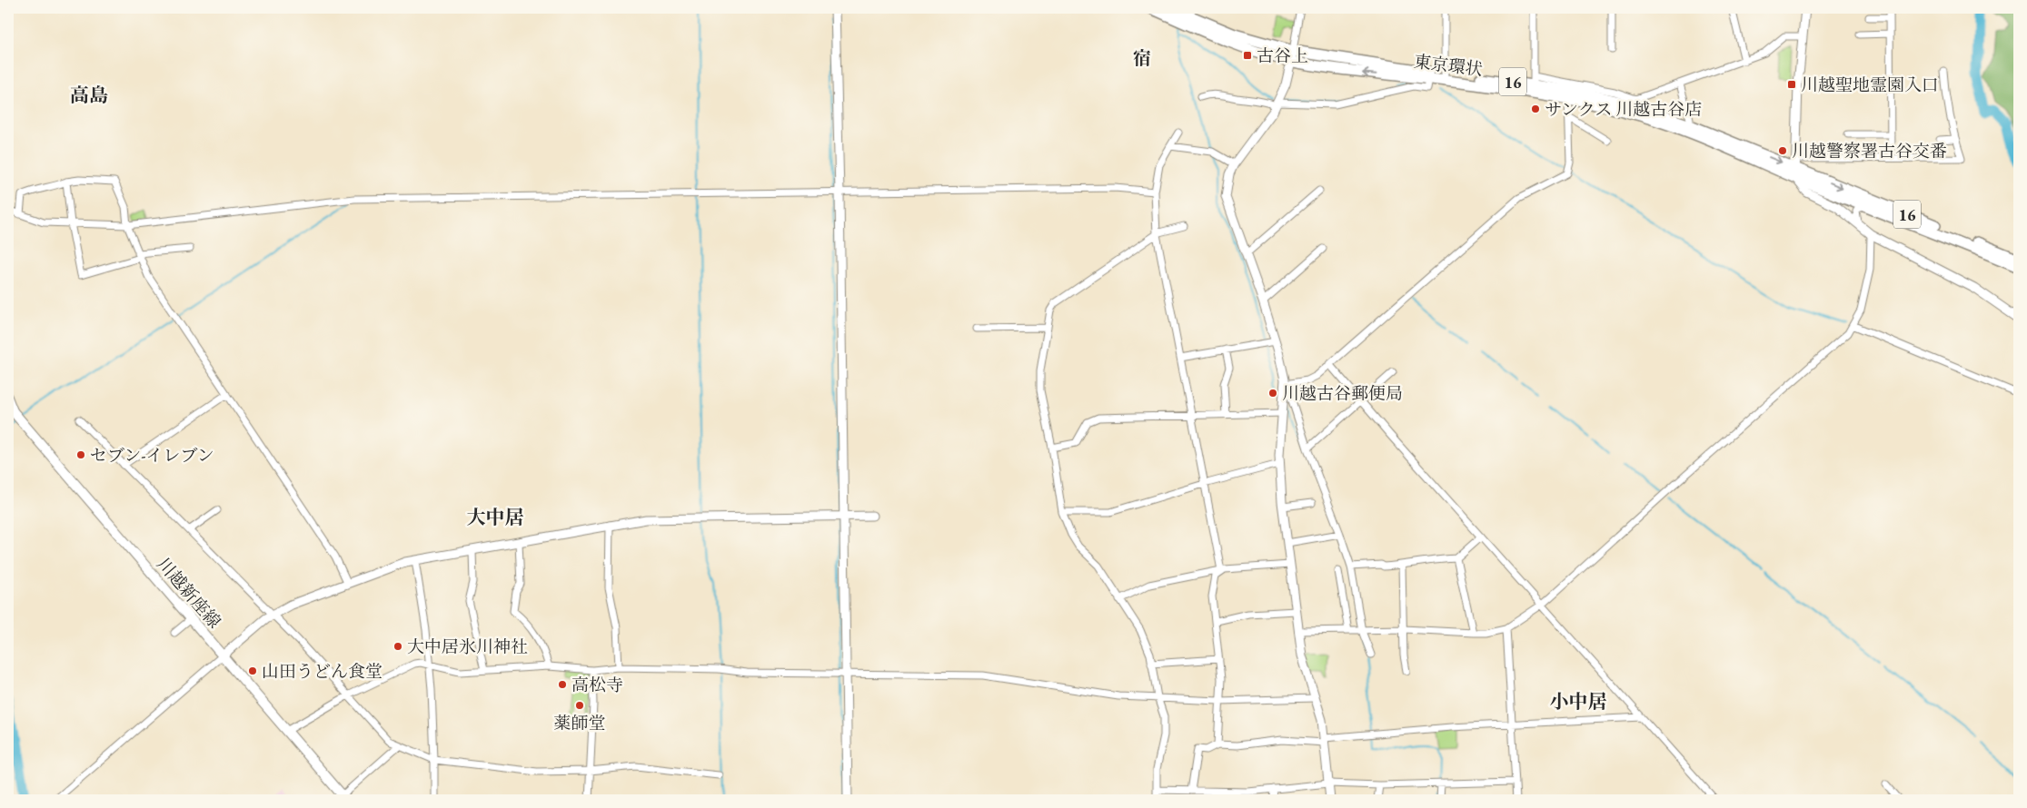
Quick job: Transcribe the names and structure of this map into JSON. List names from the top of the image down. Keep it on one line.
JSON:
{"streets":{"highway":["東京環状","16"],"main road":["川越新座線"]},"districts":["宿","高島","大中居","小中居"],"places":{"transit":["古谷上","川越聖地霊園入口"],"other":["サンクス 川越古谷店","川越警察署古谷交番","川越古谷郵便局","セブン-イレブン","大中居氷川神社","山田うどん食堂","高松寺","薬師堂"]}}
